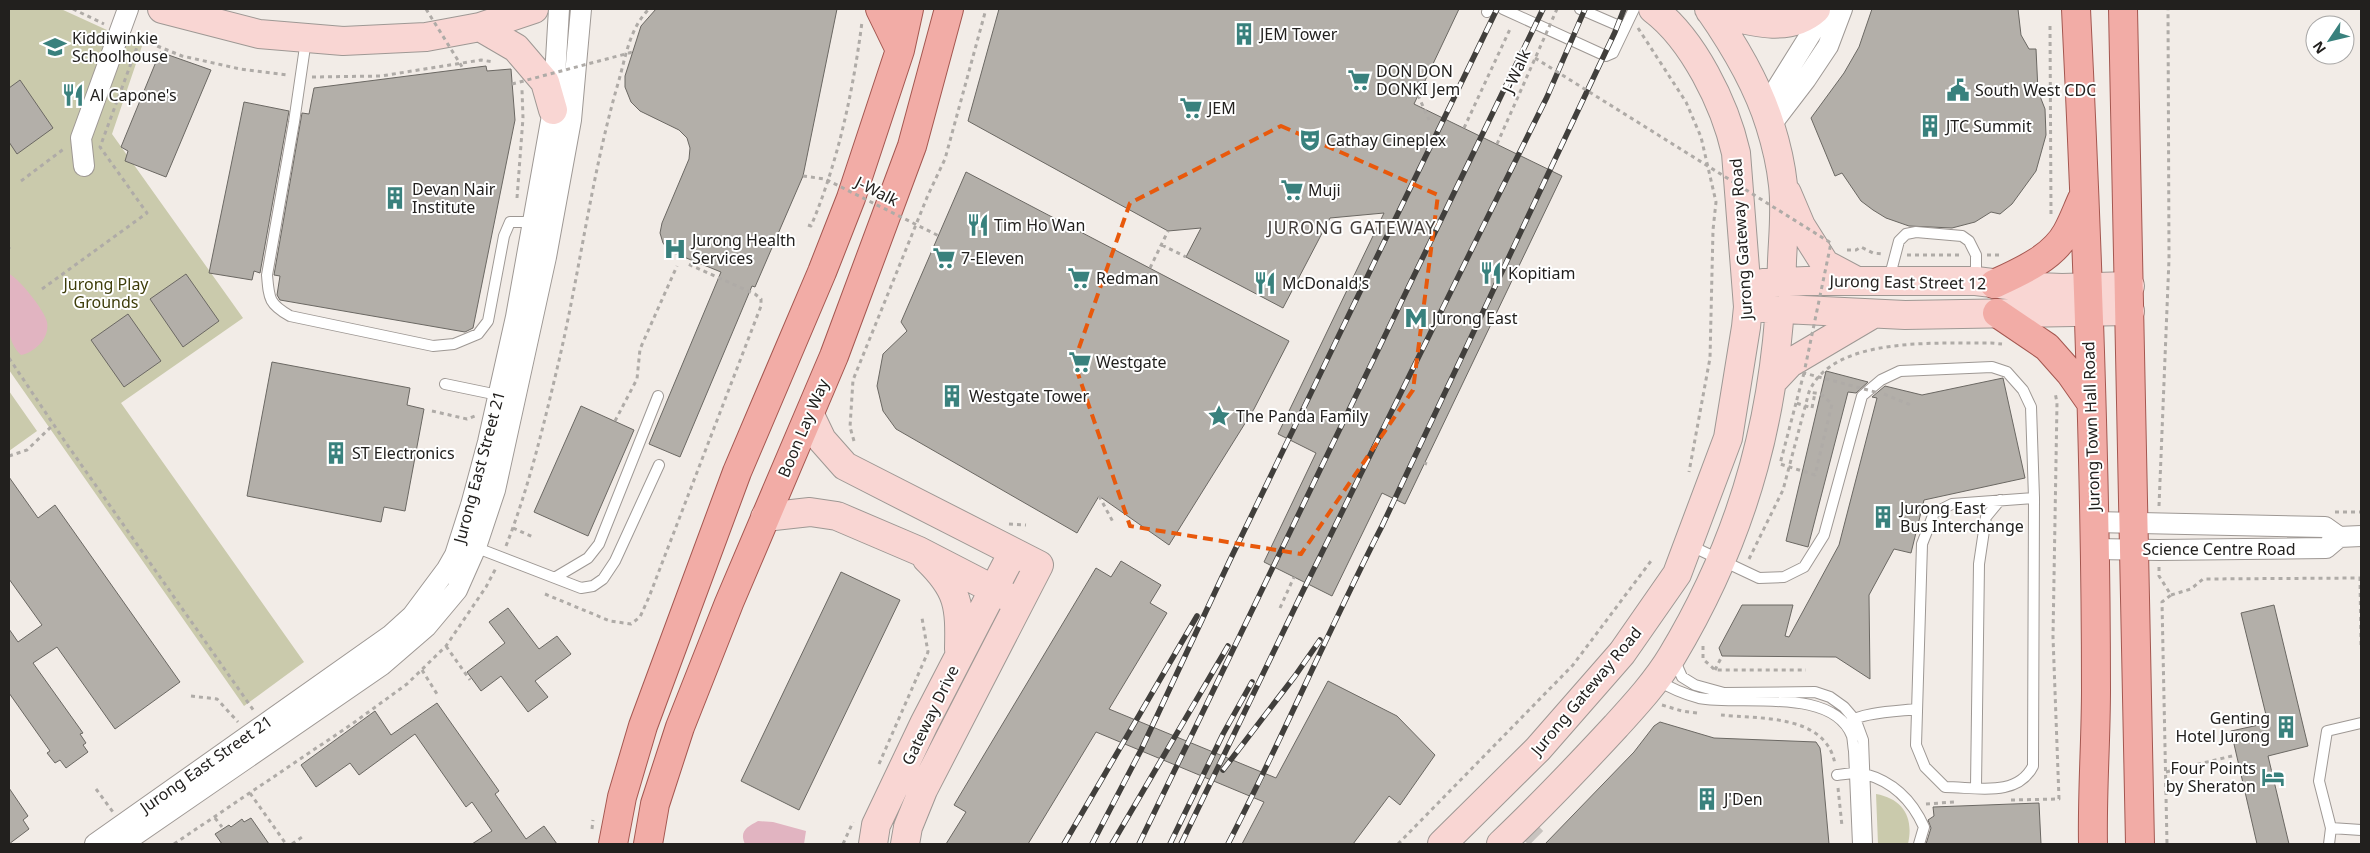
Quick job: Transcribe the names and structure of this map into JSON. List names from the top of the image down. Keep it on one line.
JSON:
{"streets":{"main road":["Jurong Gateway Road","Jurong East Street 12","Jurong Town Hall Road","Boon Lay Way","Gateway Drive"],"street":["Jurong East Street 21","Science Centre Road"],"path":["J-Walk"]},"crossings":[["Jurong Gateway Road","Jurong East Street 12"],["Jurong East Street 12","Jurong Town Hall Road"],["Jurong Town Hall Road","Science Centre Road"],["Boon Lay Way","Gateway Drive"]],"districts":["JURONG GATEWAY"],"parks":["Jurong Play Grounds"],"places":{"building":["JEM Tower","JTC Summit","Devan Nair Institute","Westgate Tower","ST Electronics","Jurong East Bus Interchange","Genting Hotel Jurong","J'Den"],"school or university":["Kiddiwinkie Schoolhouse"],"supermarket":["DON DON DONKI Jem","JEM","Muji","7-Eleven","Redman","Westgate"],"public building":["South West CDC"],"restaurant":["Al Capone's","Tim Ho Wan","Kopitiam","McDonald's"],"theatre":["Cathay Cineplex"],"hospital":["Jurong Health Services"],"metro station":["Jurong East"],"place":["The Panda Family"],"hotel":["Four Points by Sheraton"]},"north":"bottom left"}
